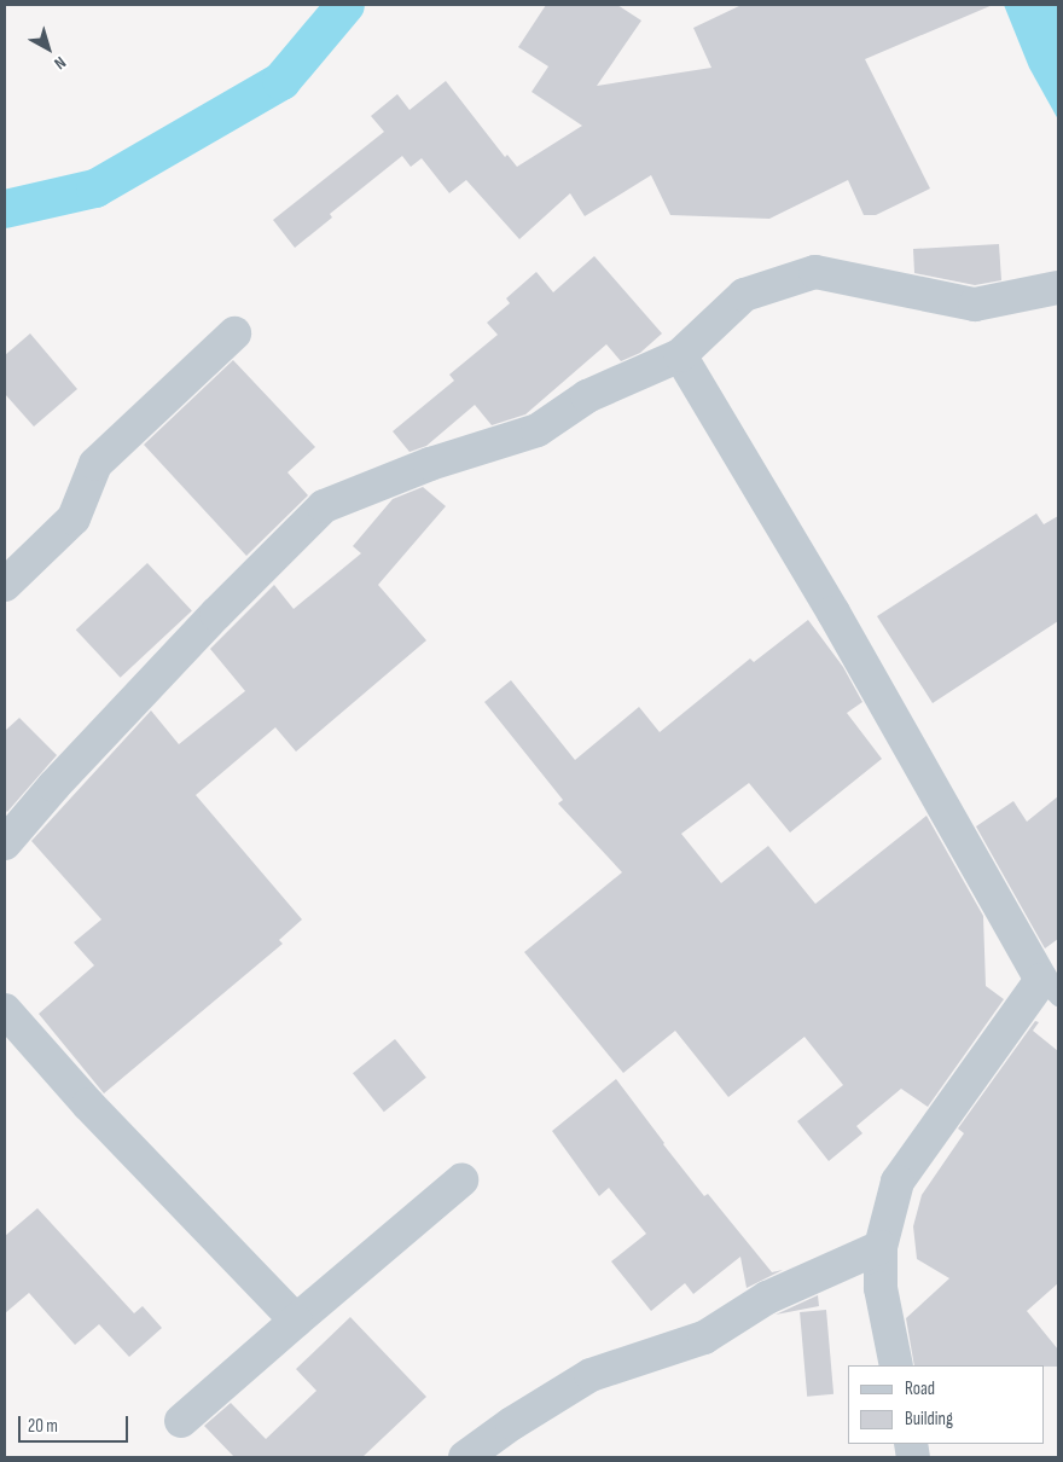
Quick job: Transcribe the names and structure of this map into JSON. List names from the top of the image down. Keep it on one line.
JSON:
{"legend":["Road","Building"],"scale_bar":"20 m","north":"bottom right"}
